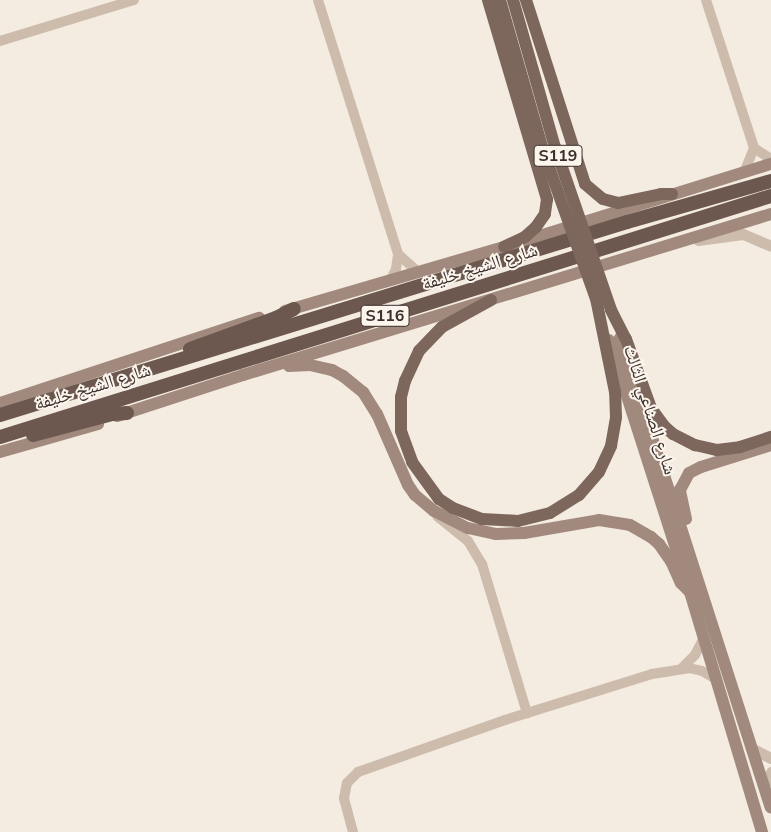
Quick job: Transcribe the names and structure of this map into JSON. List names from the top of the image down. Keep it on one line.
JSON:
{"streets":{"highway":["شارع الشيخ خليفة","S116"],"main road":["S119","شارع الصناعي الثالث"]},"crossings":[["S119","شارع الصناعي الثالث"]]}
